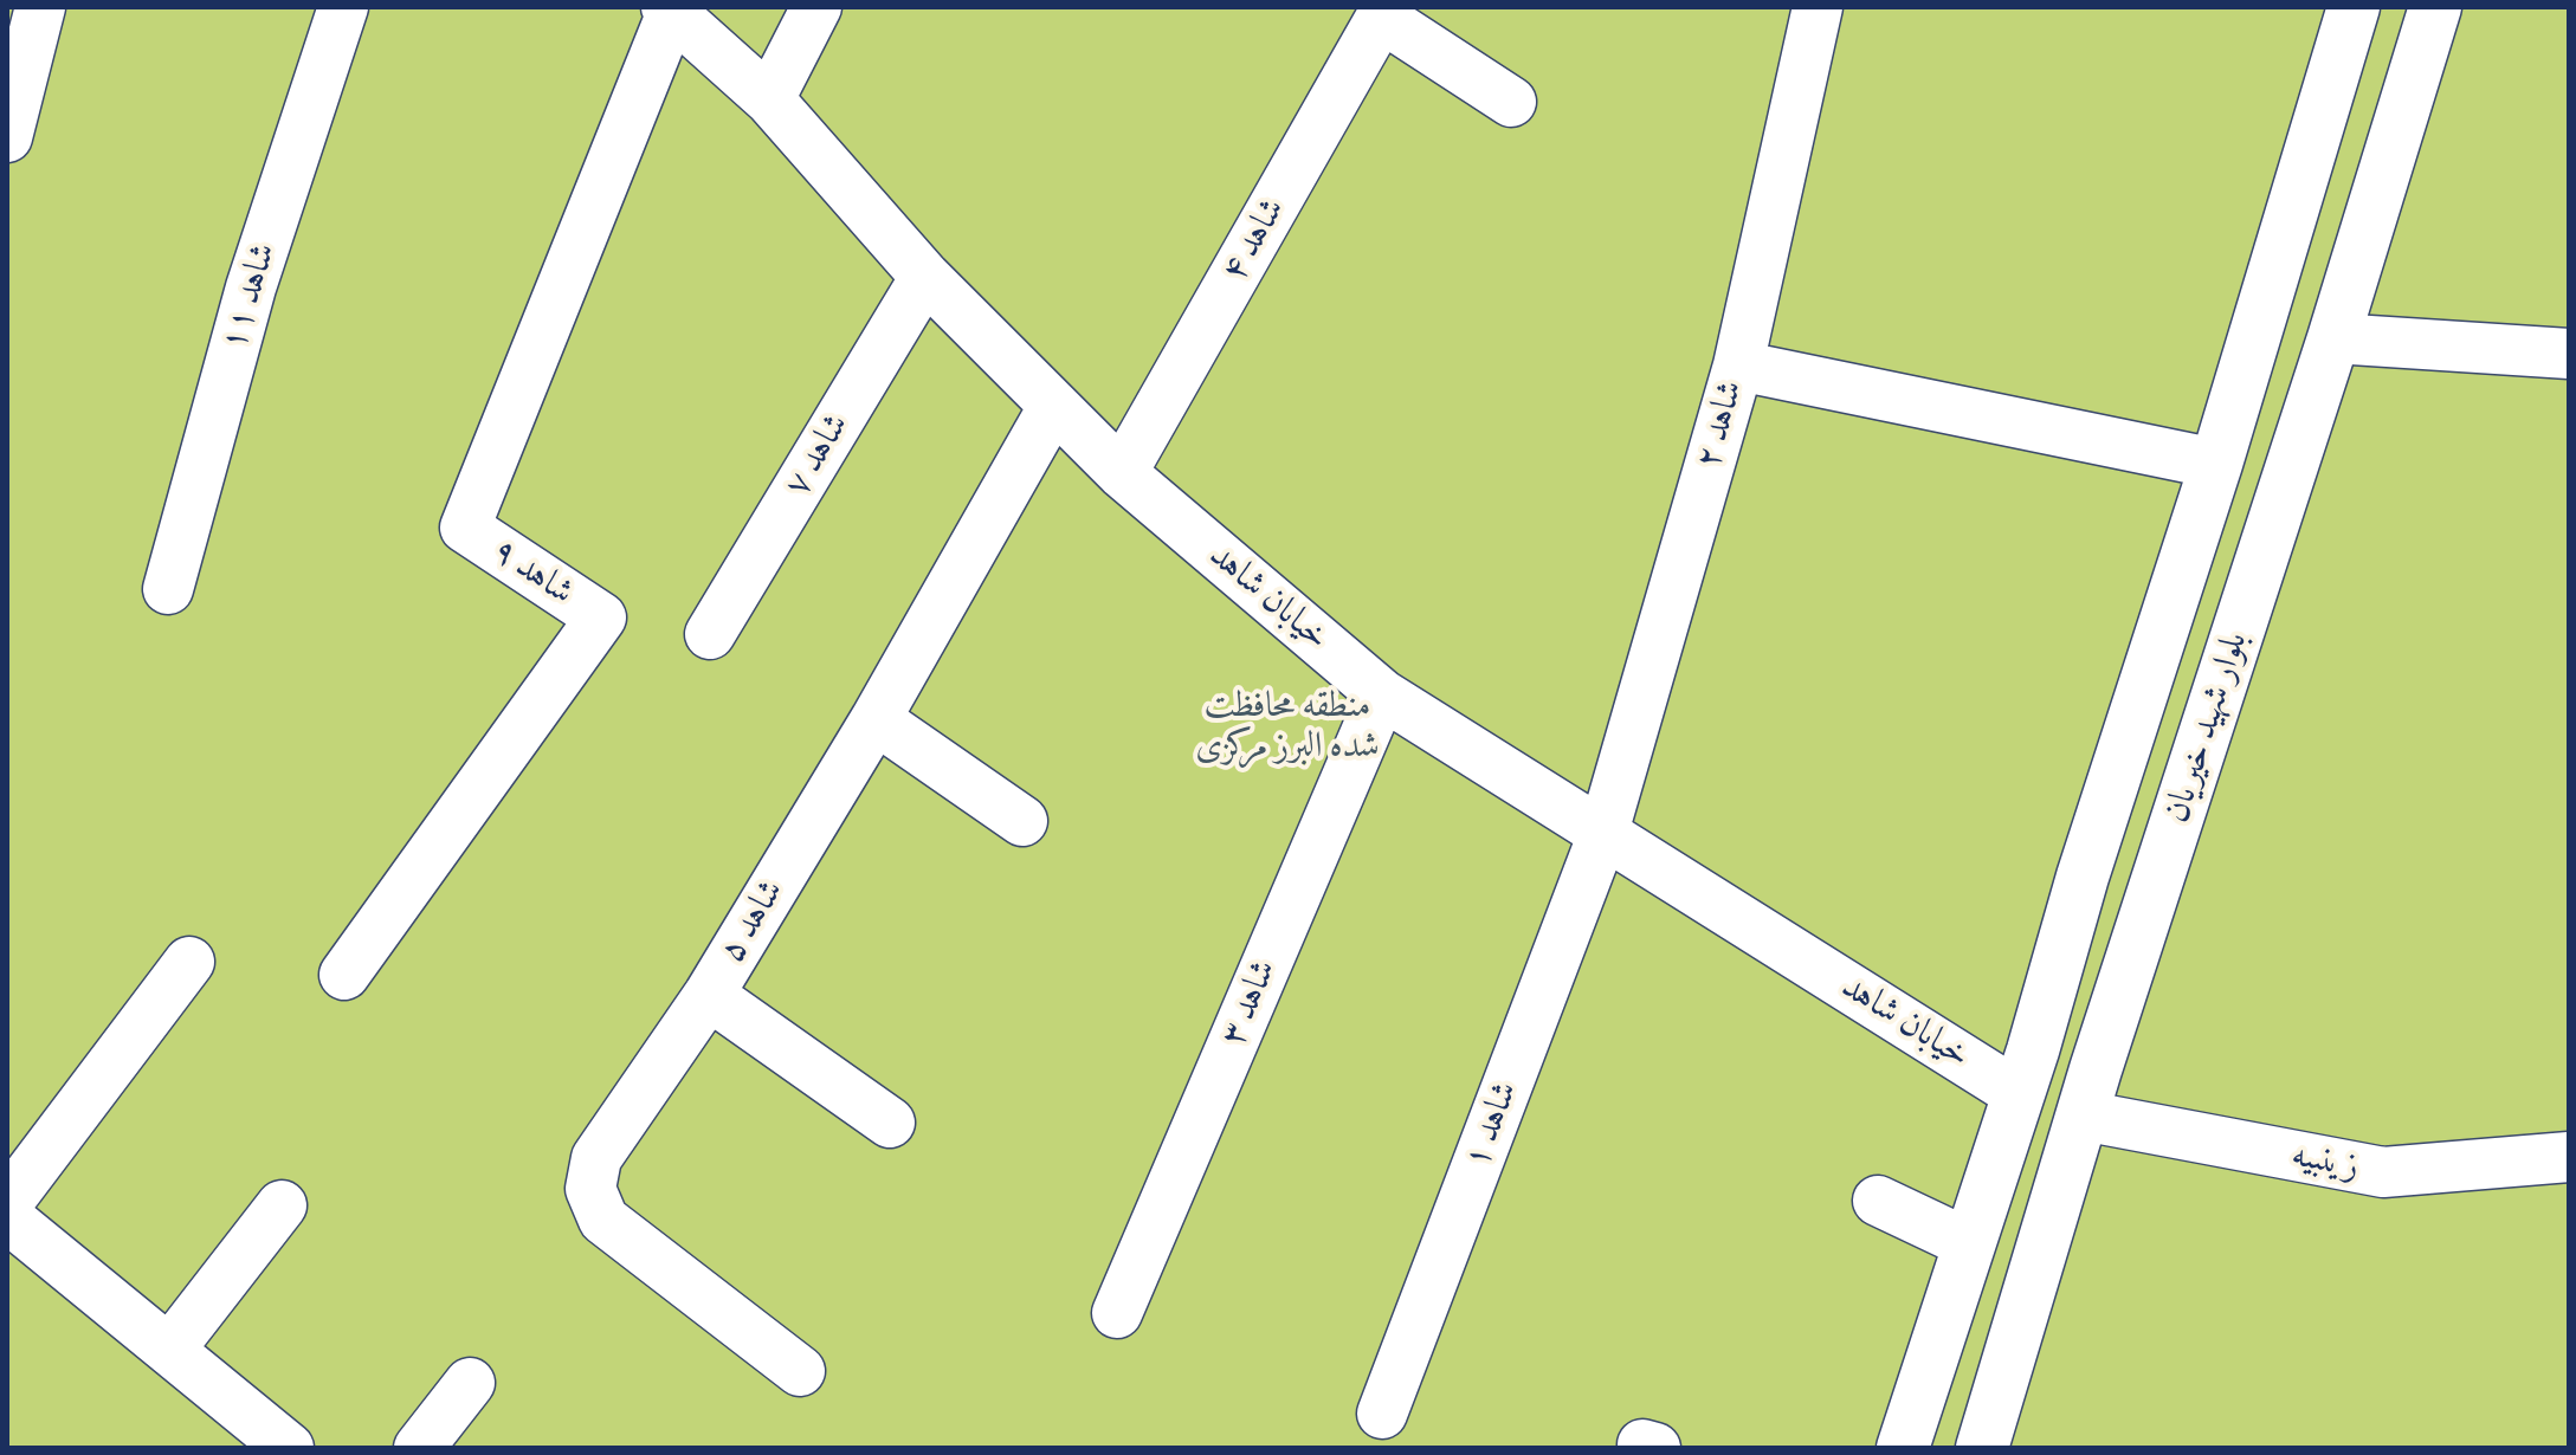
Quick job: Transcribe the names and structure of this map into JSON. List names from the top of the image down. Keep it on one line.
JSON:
{"streets":{"main road":["بلوار شهید خیریان"],"street":["شاهد ۴","شاهد ۱۱","شاهد ۲","شاهد ۷","شاهد ۹","خیابان شاهد","شاهد ۵","شاهد ۳","شاهد ۱","زینبیه"]},"crossings":[["شاهد ۴","خیابان شاهد"],["شاهد ۲","خیابان شاهد"],["شاهد ۲","شاهد ۱"],["شاهد ۷","خیابان شاهد"],["شاهد ۹","خیابان شاهد"],["خیابان شاهد","بلوار شهید خیریان"],["خیابان شاهد","شاهد ۵"],["خیابان شاهد","شاهد ۳"],["خیابان شاهد","شاهد ۱"],["بلوار شهید خیریان","زینبیه"]],"parks":["منطقه محافظت شده البرز مرکزی"]}
